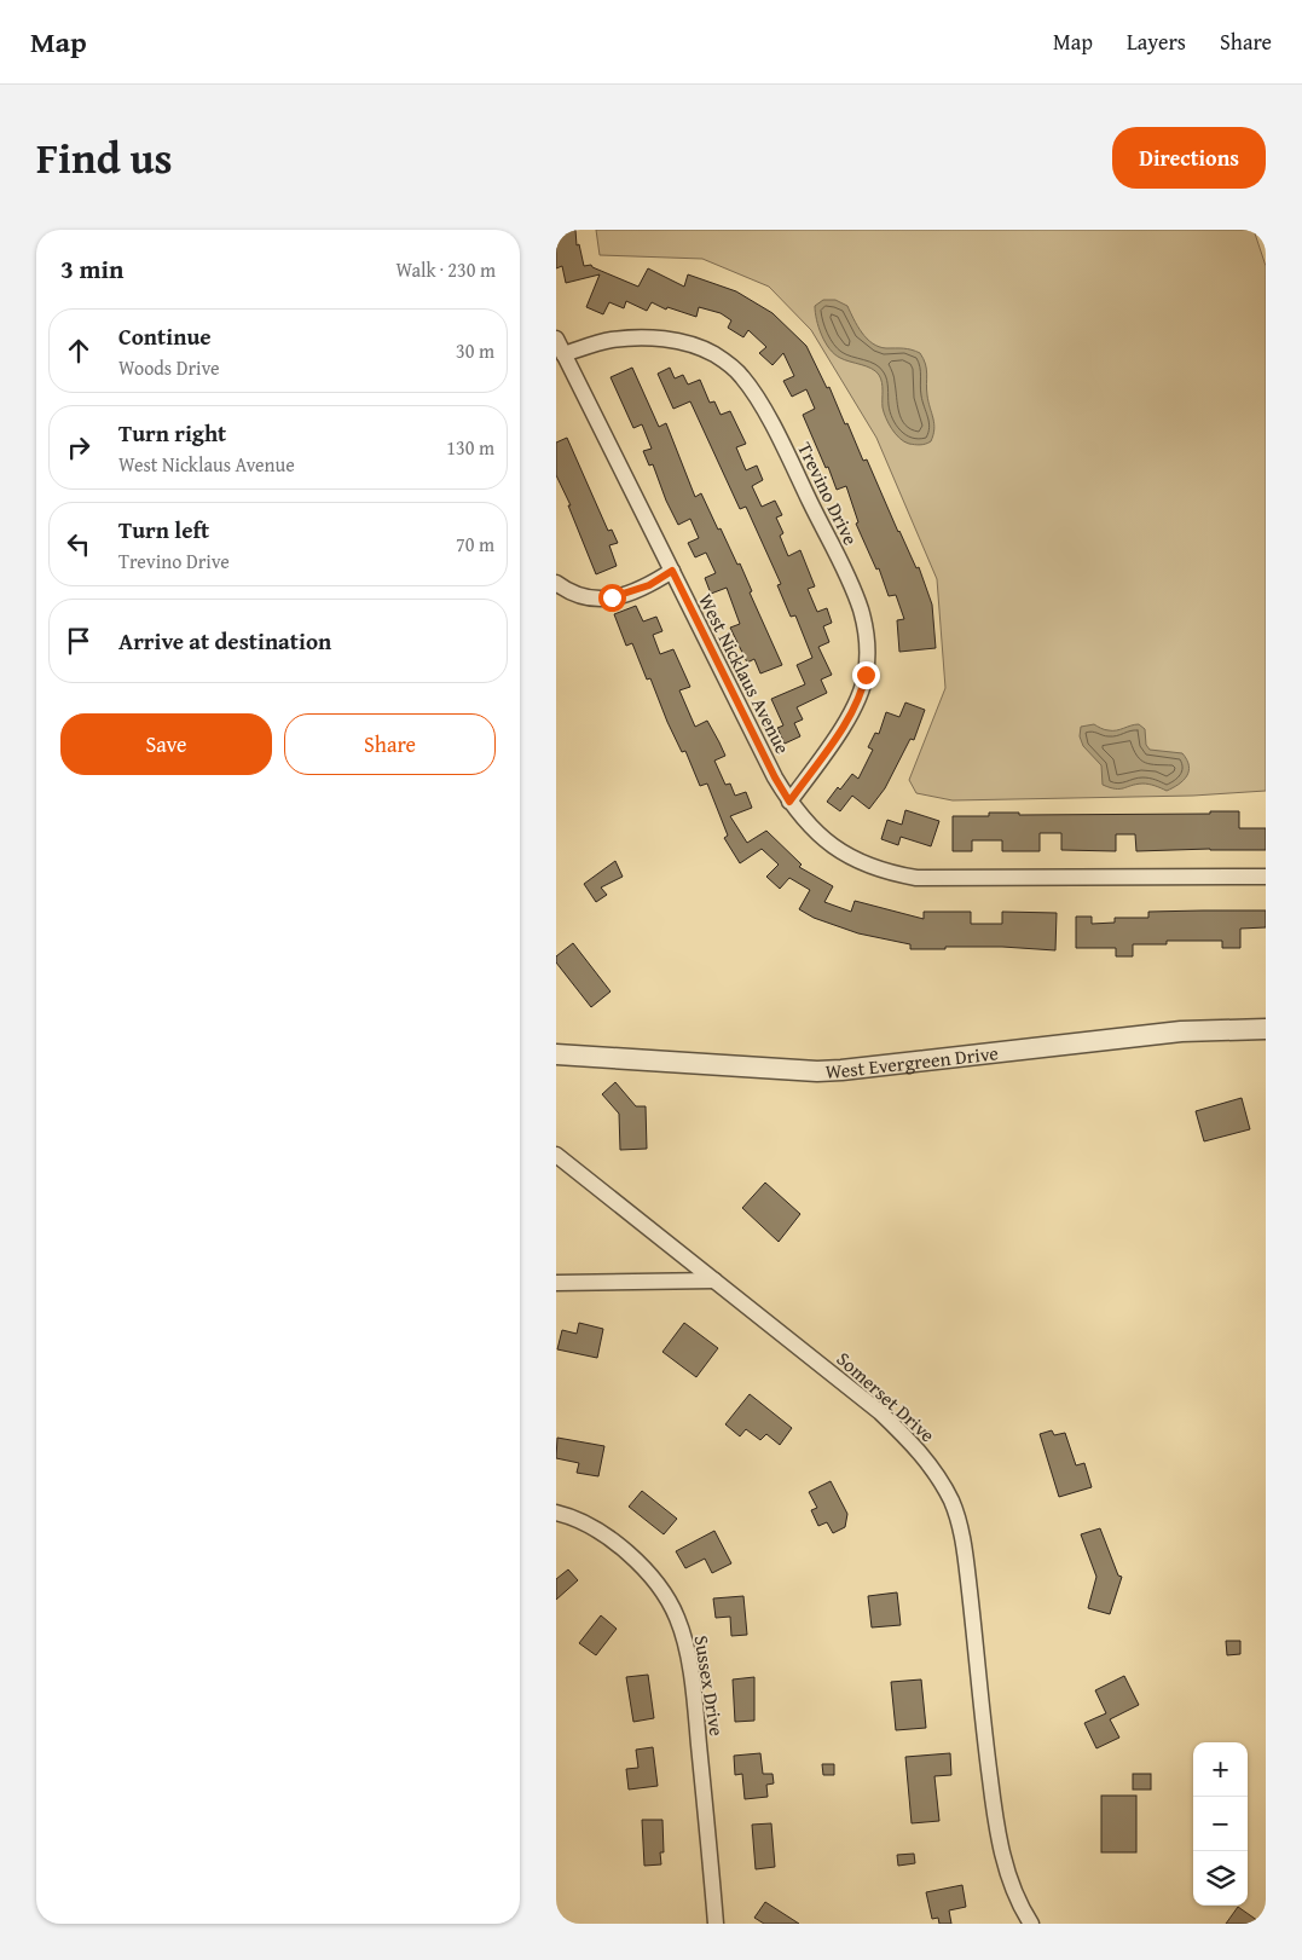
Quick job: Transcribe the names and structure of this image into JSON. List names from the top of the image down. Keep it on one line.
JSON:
{"streets":{"street":["Trevino Drive","West Nicklaus Avenue","West Evergreen Drive","Somerset Drive","Sussex Drive"]},"crossings":[["Trevino Drive","West Nicklaus Avenue"]],"page":{"header":"Map","nav":["Map","Layers","Share"],"title":"Find us","buttons":["Directions",["Save","Share"]],"heading":["3 min","Walk · 230 m"],"list":[["Continue","Woods Drive","30 m"],["Turn right","West Nicklaus Avenue","130 m"],["Turn left","Trevino Drive","70 m"],"Arrive at destination"],"map_buttons":["+","−"]}}
